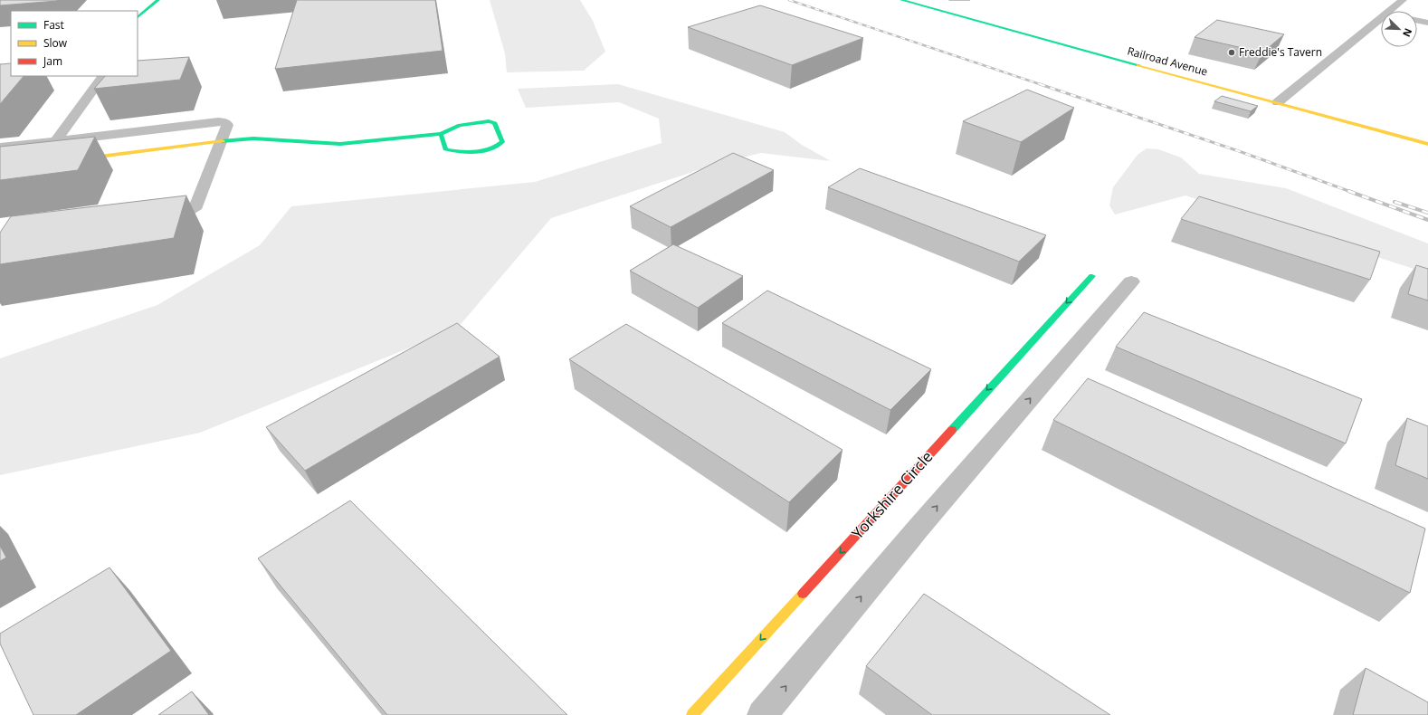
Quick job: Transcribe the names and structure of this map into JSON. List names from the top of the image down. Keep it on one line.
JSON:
{"streets":{"street":["Railroad Avenue","Yorkshire Circle"]},"places":["Freddie's Tavern"],"legend":["Fast","Slow","Jam"],"north":"bottom right"}
